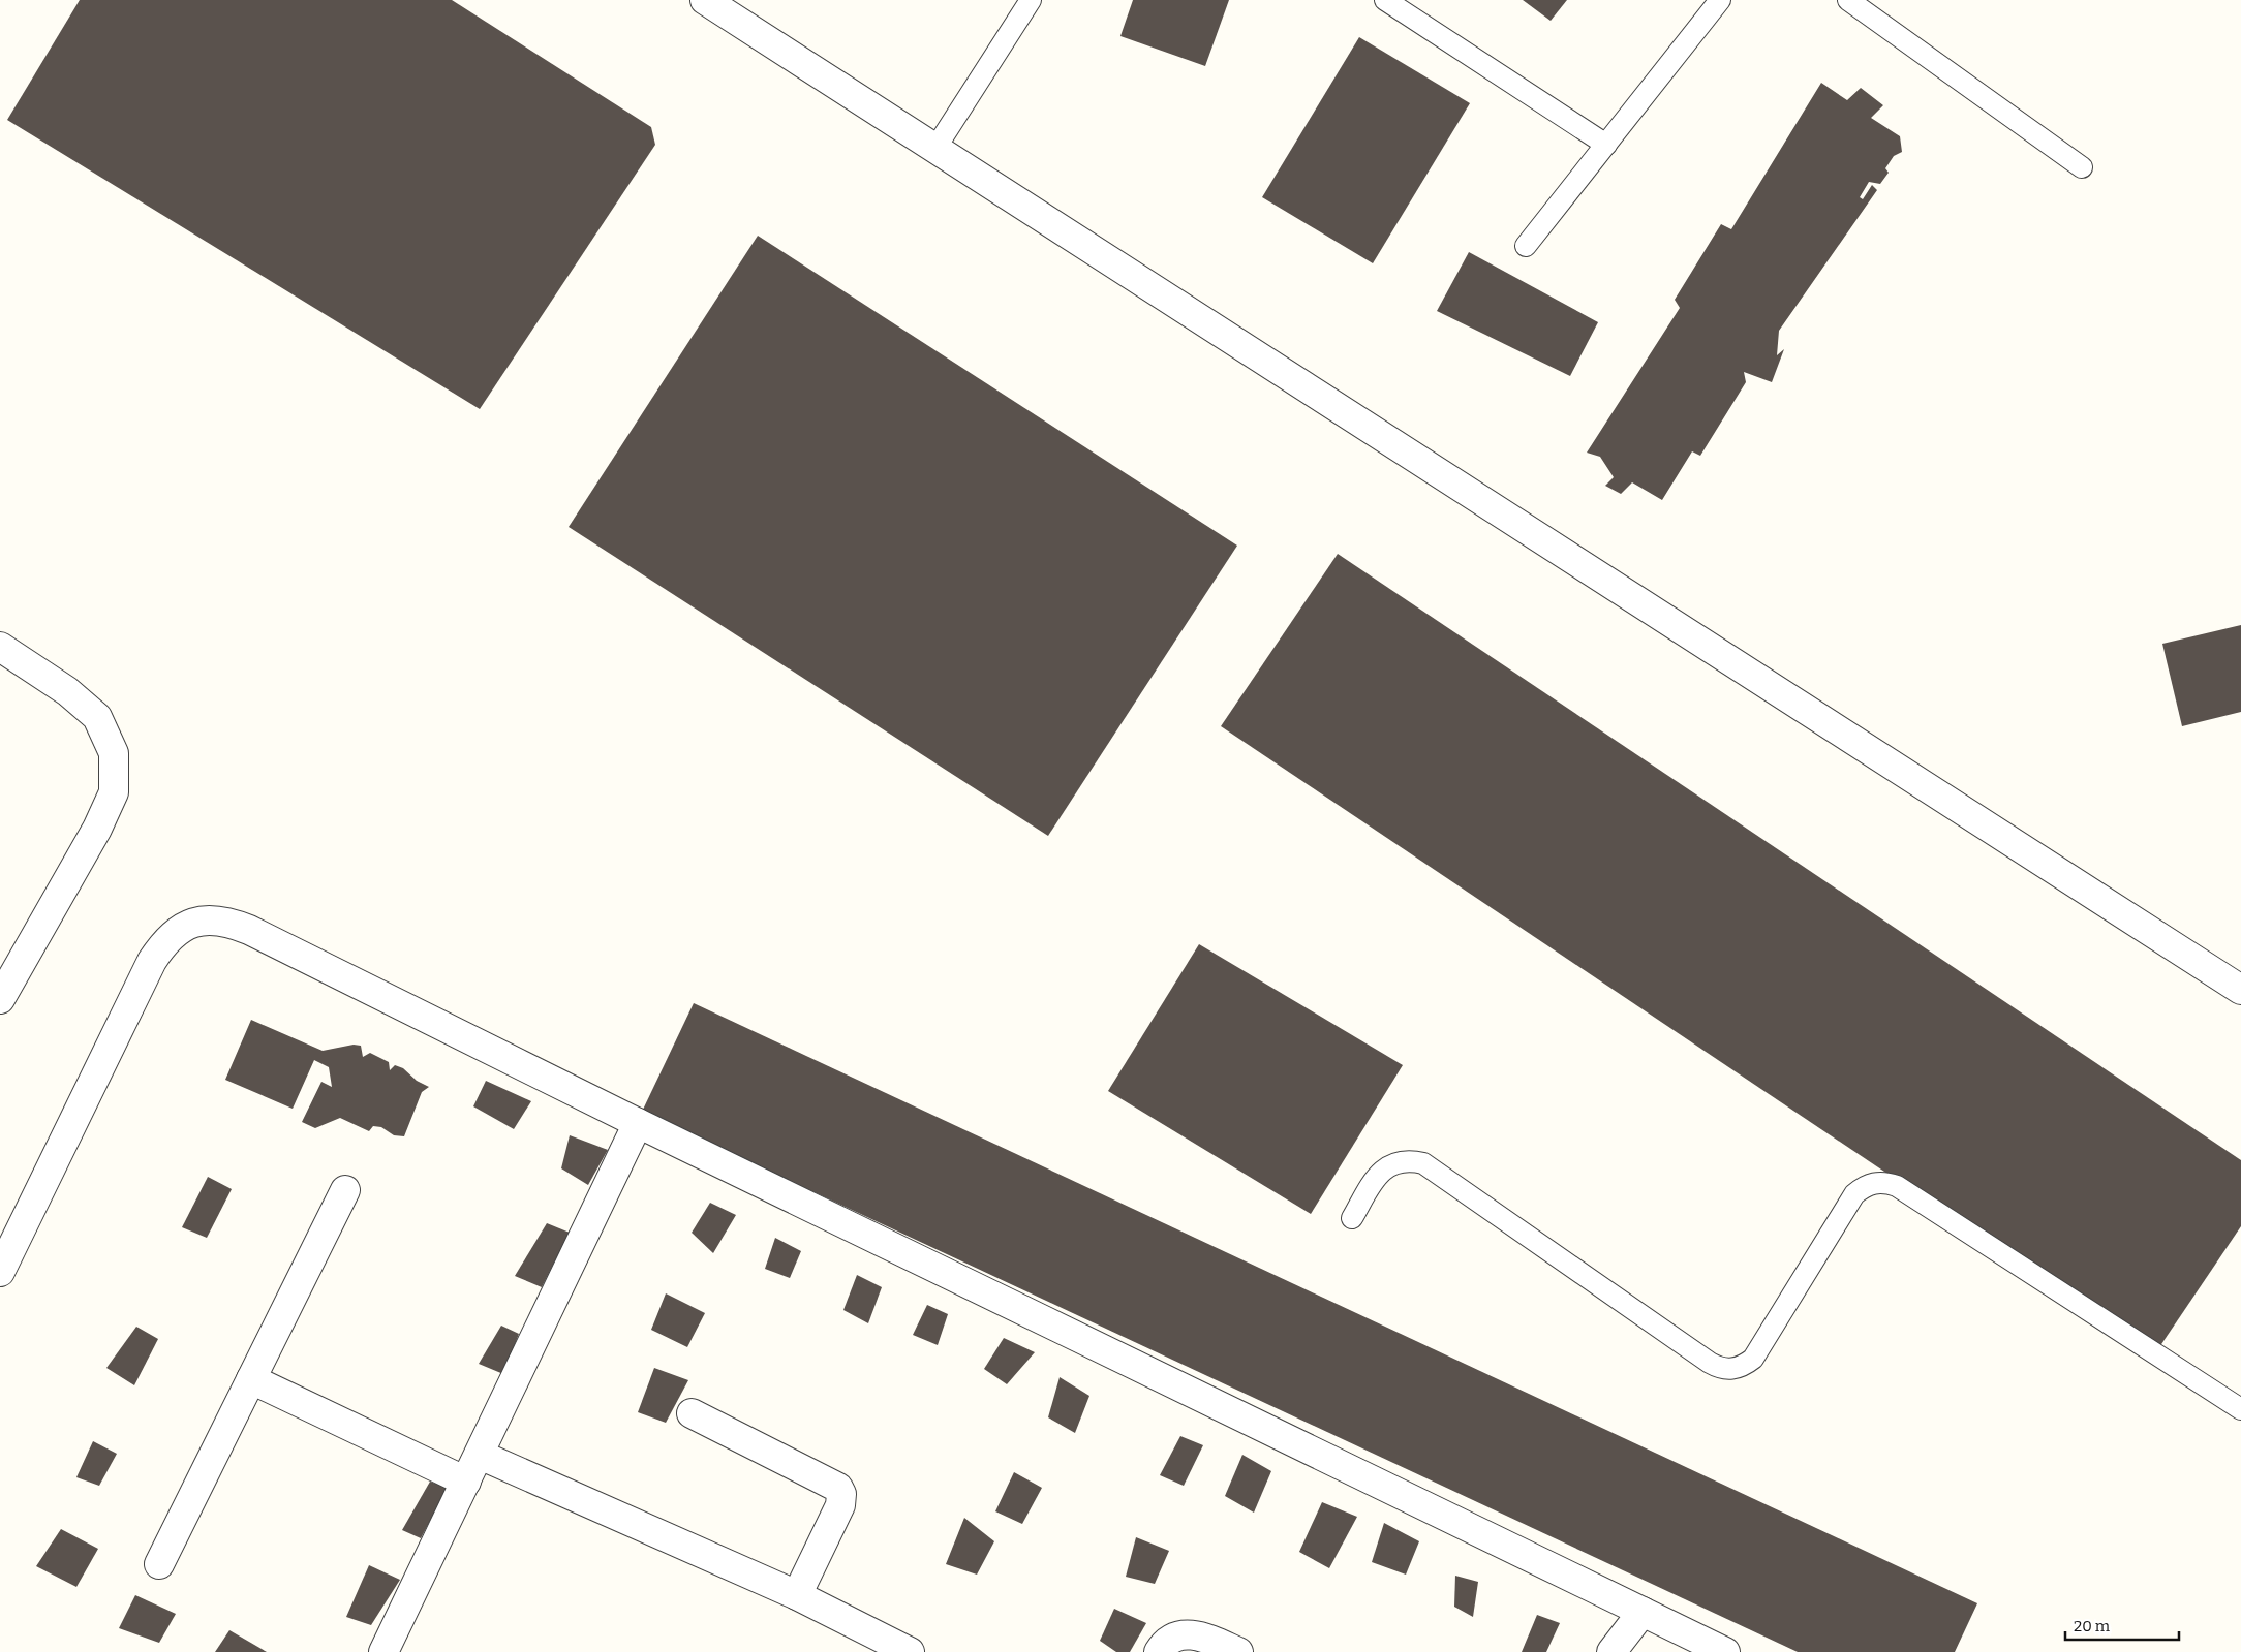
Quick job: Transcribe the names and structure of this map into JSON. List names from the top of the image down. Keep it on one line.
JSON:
{"scale_bar":"20 m"}
